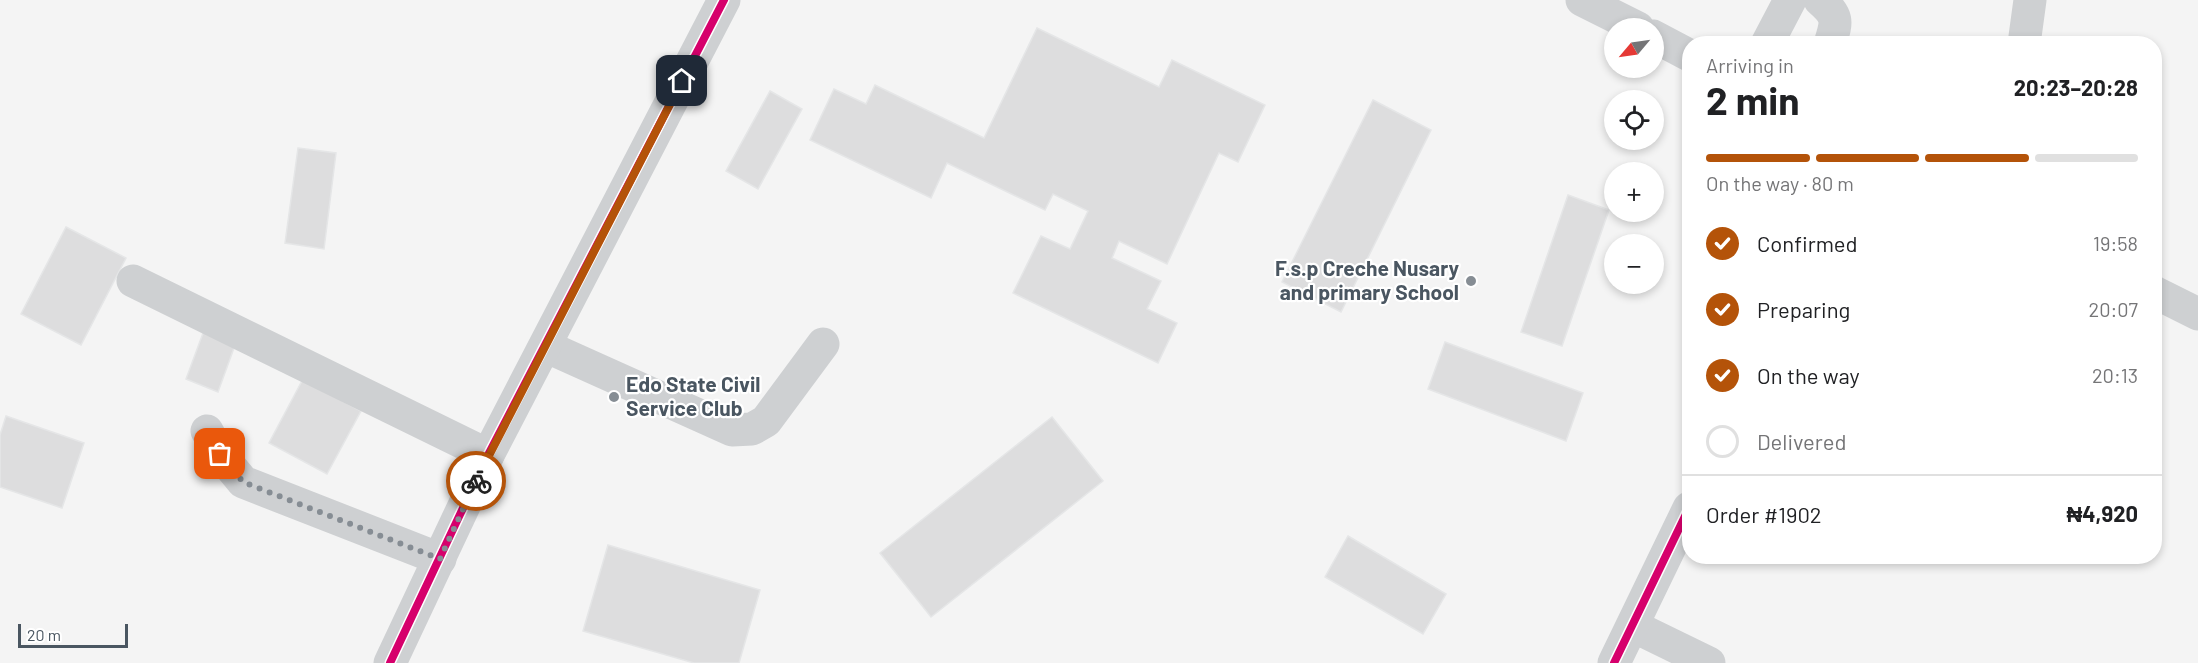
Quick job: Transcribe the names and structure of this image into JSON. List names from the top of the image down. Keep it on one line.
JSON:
{"places":["F.s.p Creche Nusary and primary School","Edo State Civil Service Club"],"scale_bar":"20 m","north":"bottom left","page":{"map_buttons":["+","−"],"heading":["2 min","Arriving in","20:23–20:28"],"panel":["Order #1902","₦4,920"],"bar":"On the way · 80 m","list":[["Confirmed","19:58"],["Preparing","20:07"],["On the way","20:13"],"Delivered"],"scale":"20 m"}}
